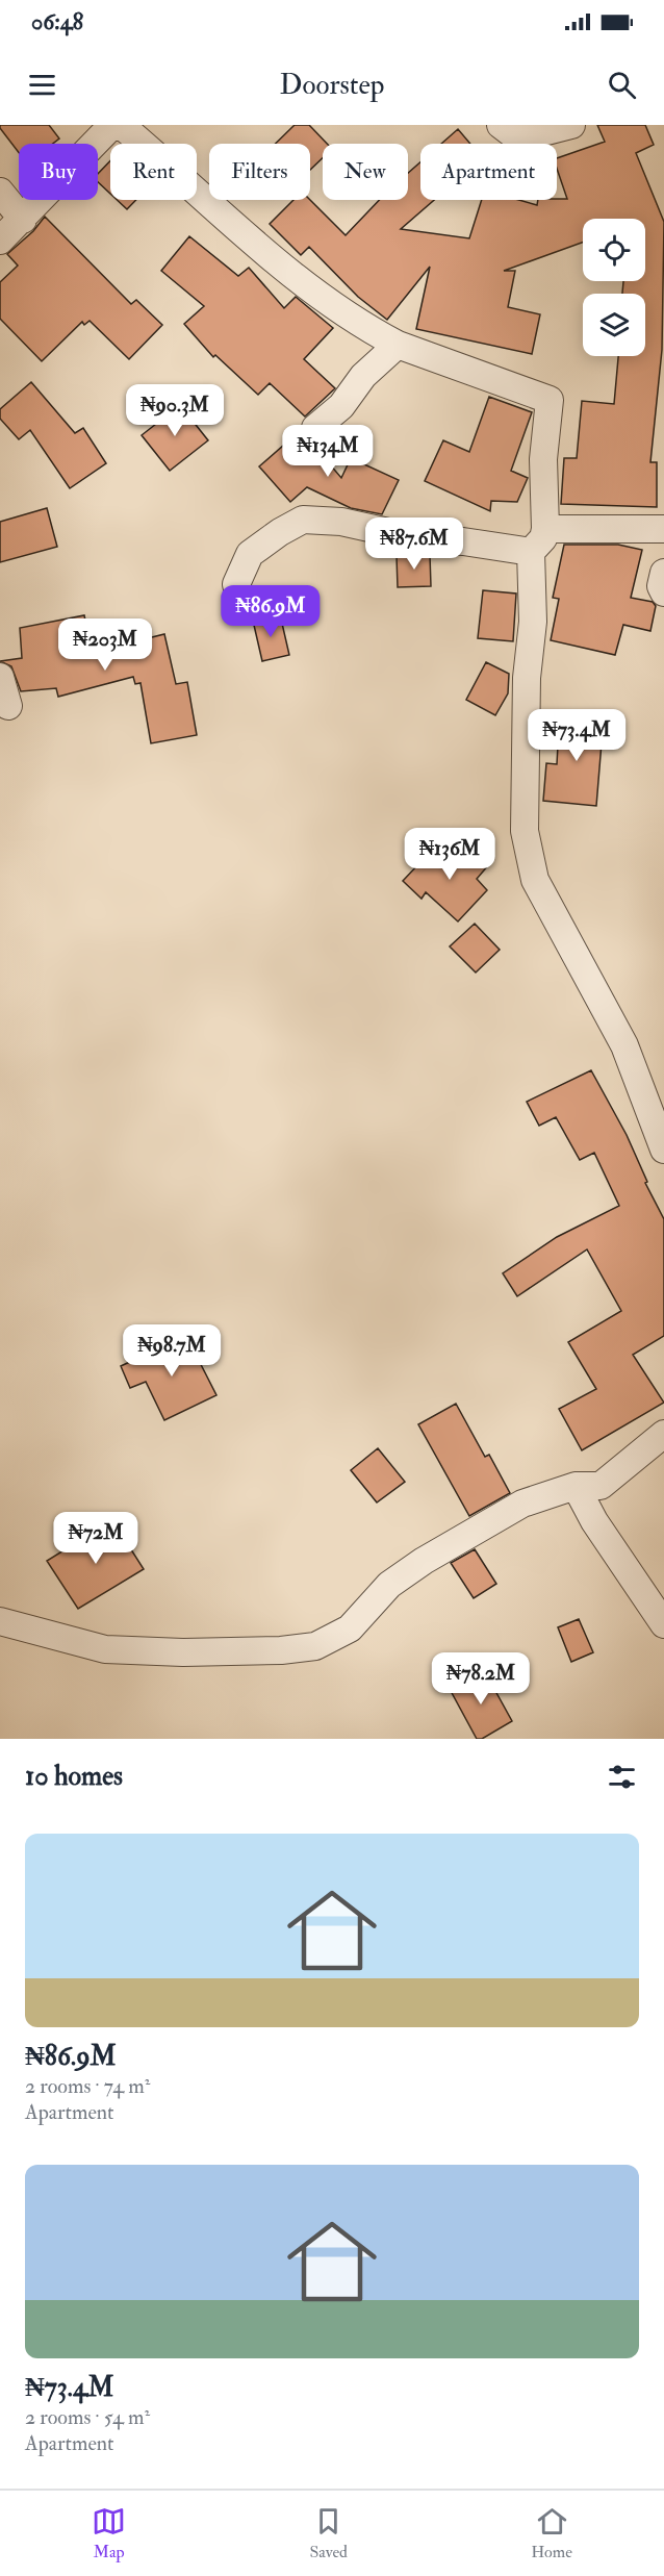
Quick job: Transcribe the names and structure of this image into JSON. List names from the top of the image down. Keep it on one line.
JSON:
{"page":{"status":"06:48","header":"Doorstep","chip":["Buy","Rent","Filters","New","Apartment"],"price":["₦90.3M","₦134M","₦87.6M","₦86.9M","₦203M","₦73.4M","₦136M","₦98.7M","₦72M","₦78.2M"],"heading":"10 homes","list":[{"name":"₦86.9M","note":"2 rooms · 74 m² · Apartment"},{"name":"₦73.4M","note":"2 rooms · 54 m² · Apartment"}],"tabs":["Map","Saved","Home"]}}
